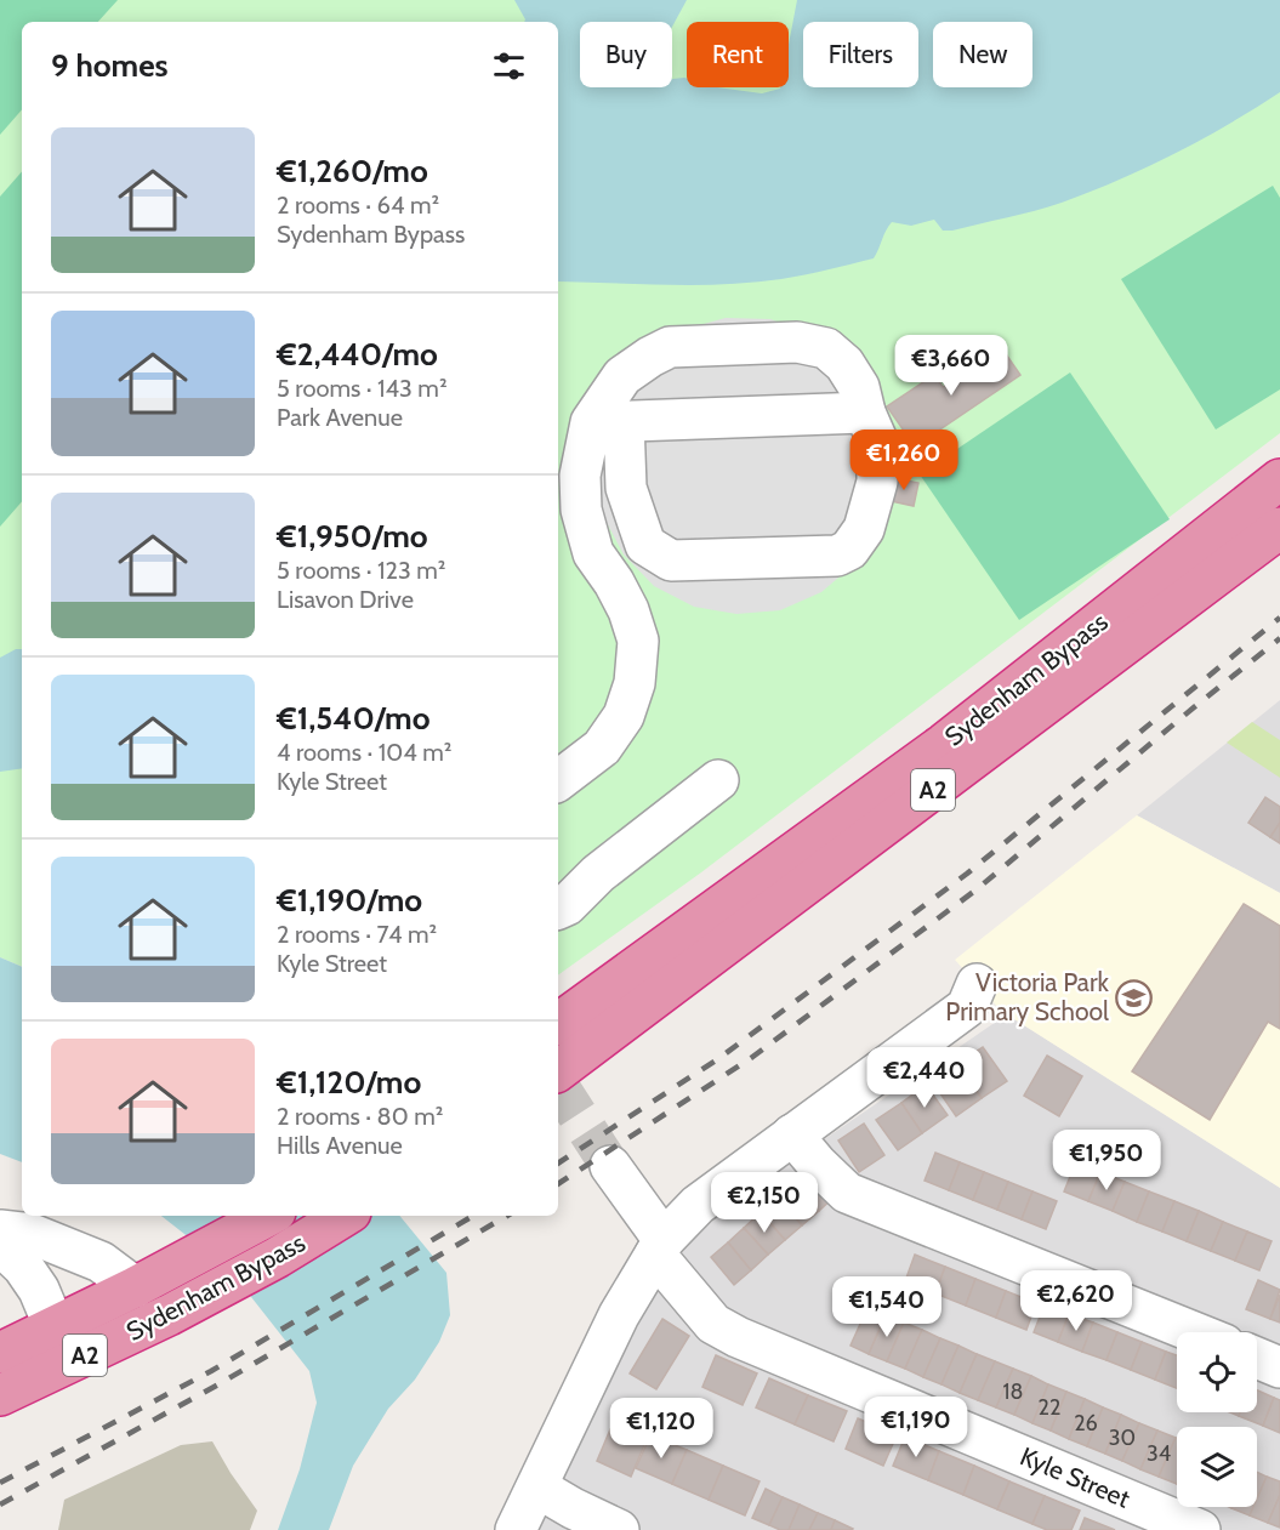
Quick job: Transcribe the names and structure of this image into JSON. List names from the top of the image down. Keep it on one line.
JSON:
{"streets":{"highway":["Sydenham Bypass","A2"],"street":["Kyle Street"]},"places":{"school or university":["Victoria Park Primary School"]},"house_numbers":["18","22","26","30","34"],"page":{"chip":["Buy","Rent","Filters","New"],"heading":"9 homes","list":[{"name":"€1,260/mo","note":"2 rooms · 64 m² · Sydenham Bypass"},{"name":"€2,440/mo","note":"5 rooms · 143 m² · Park Avenue"},{"name":"€1,950/mo","note":"5 rooms · 123 m² · Lisavon Drive"},{"name":"€1,540/mo","note":"4 rooms · 104 m² · Kyle Street"},{"name":"€1,190/mo","note":"2 rooms · 74 m² · Kyle Street"},{"name":"€1,120/mo","note":"2 rooms · 80 m² · Hills Avenue"}],"price":["€3,660","€1,260","€2,440","€1,950","€2,150","€2,620","€1,540","€1,190","€1,120"]}}
